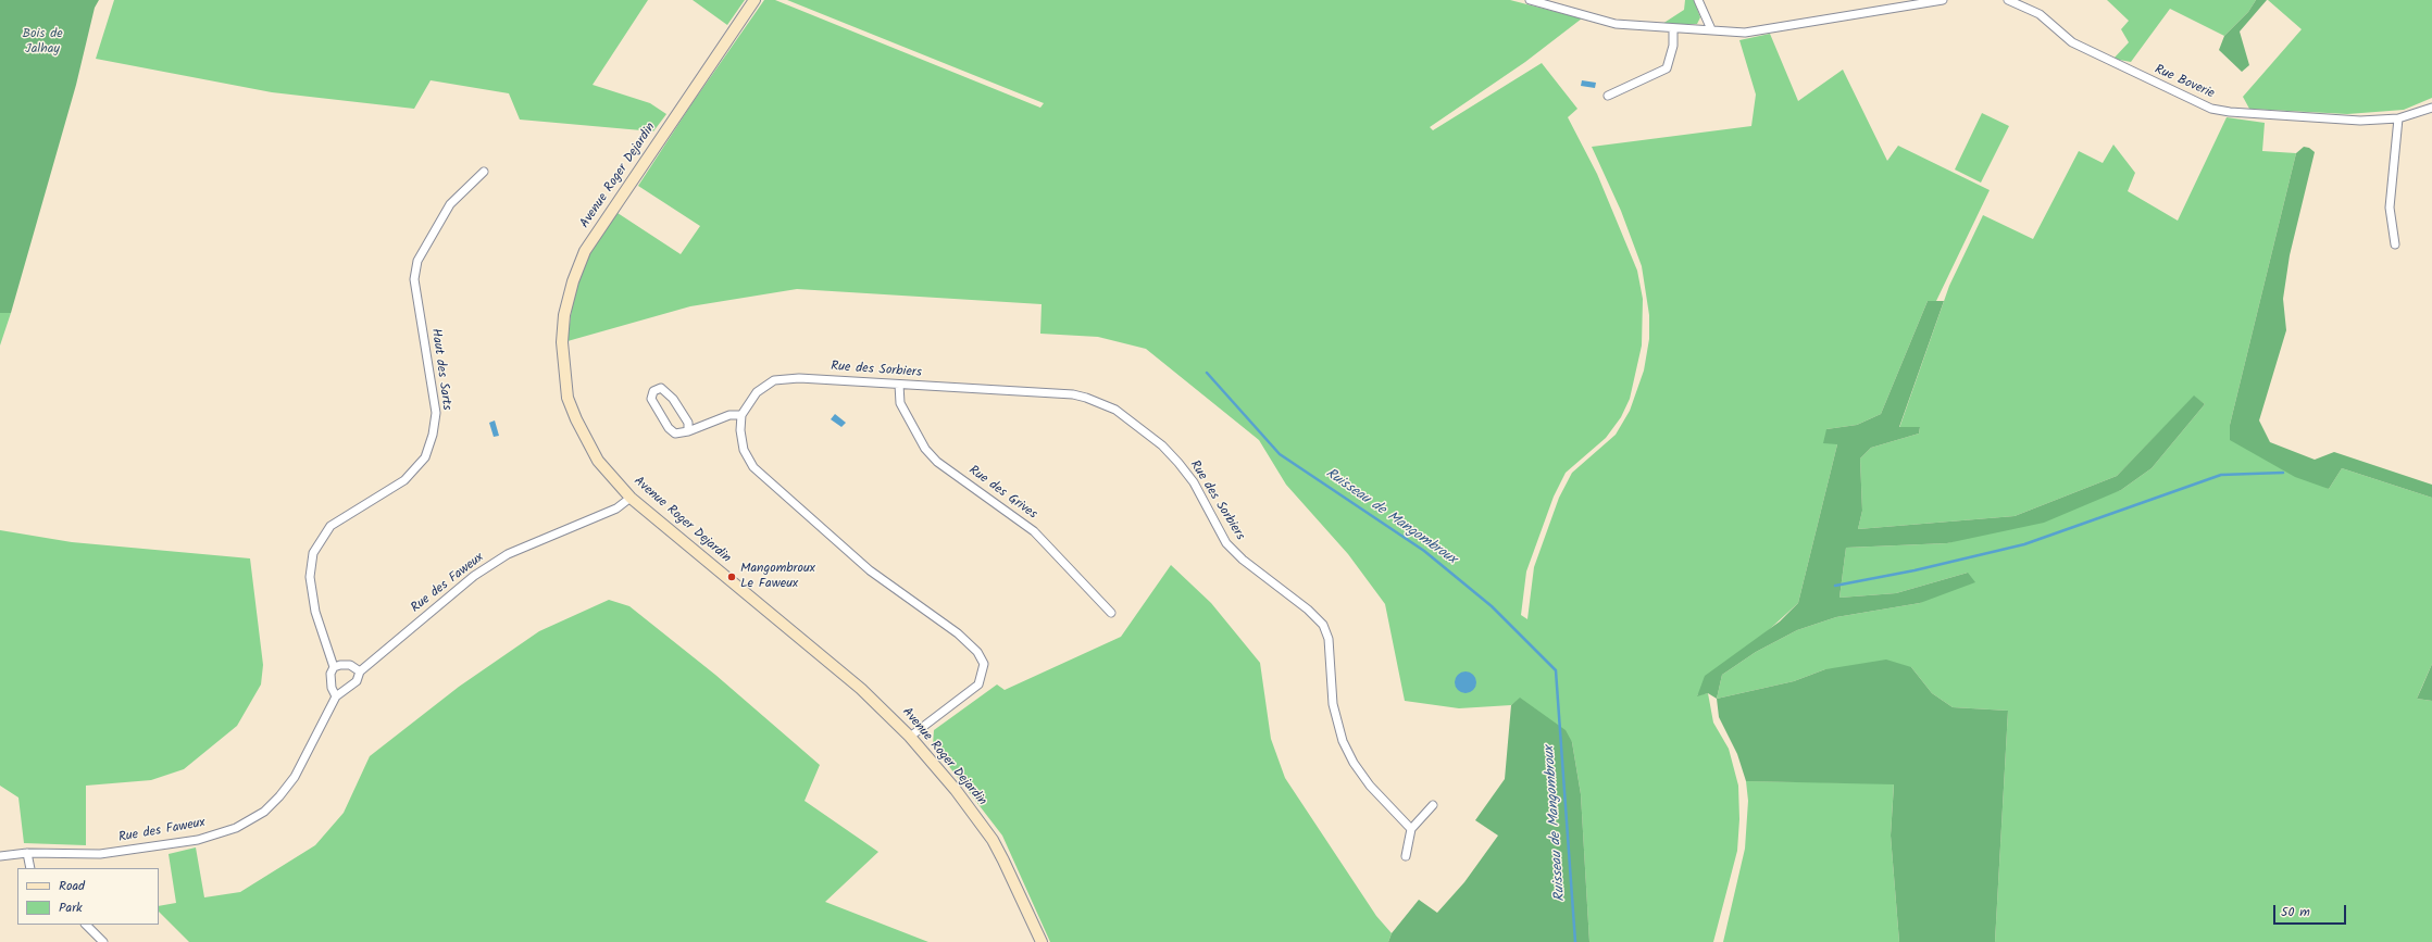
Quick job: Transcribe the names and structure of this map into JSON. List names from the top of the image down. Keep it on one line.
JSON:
{"streets":{"main road":["Avenue Roger Dejardin"],"street":["Rue Boverie","Haut des Sarts","Rue des Sorbiers","Rue des Grives","Rue des Faweux"]},"crossings":[["Avenue Roger Dejardin","Rue des Faweux"],["Haut des Sarts","Rue des Faweux"],["Rue des Sorbiers","Rue des Grives"]],"water":["Ruisseau de Mangombroux"],"parks":["Bois de Jalhay"],"places":["Mangombroux Le Faweux"],"legend":["Road","Park"],"scale_bar":"50 m"}
